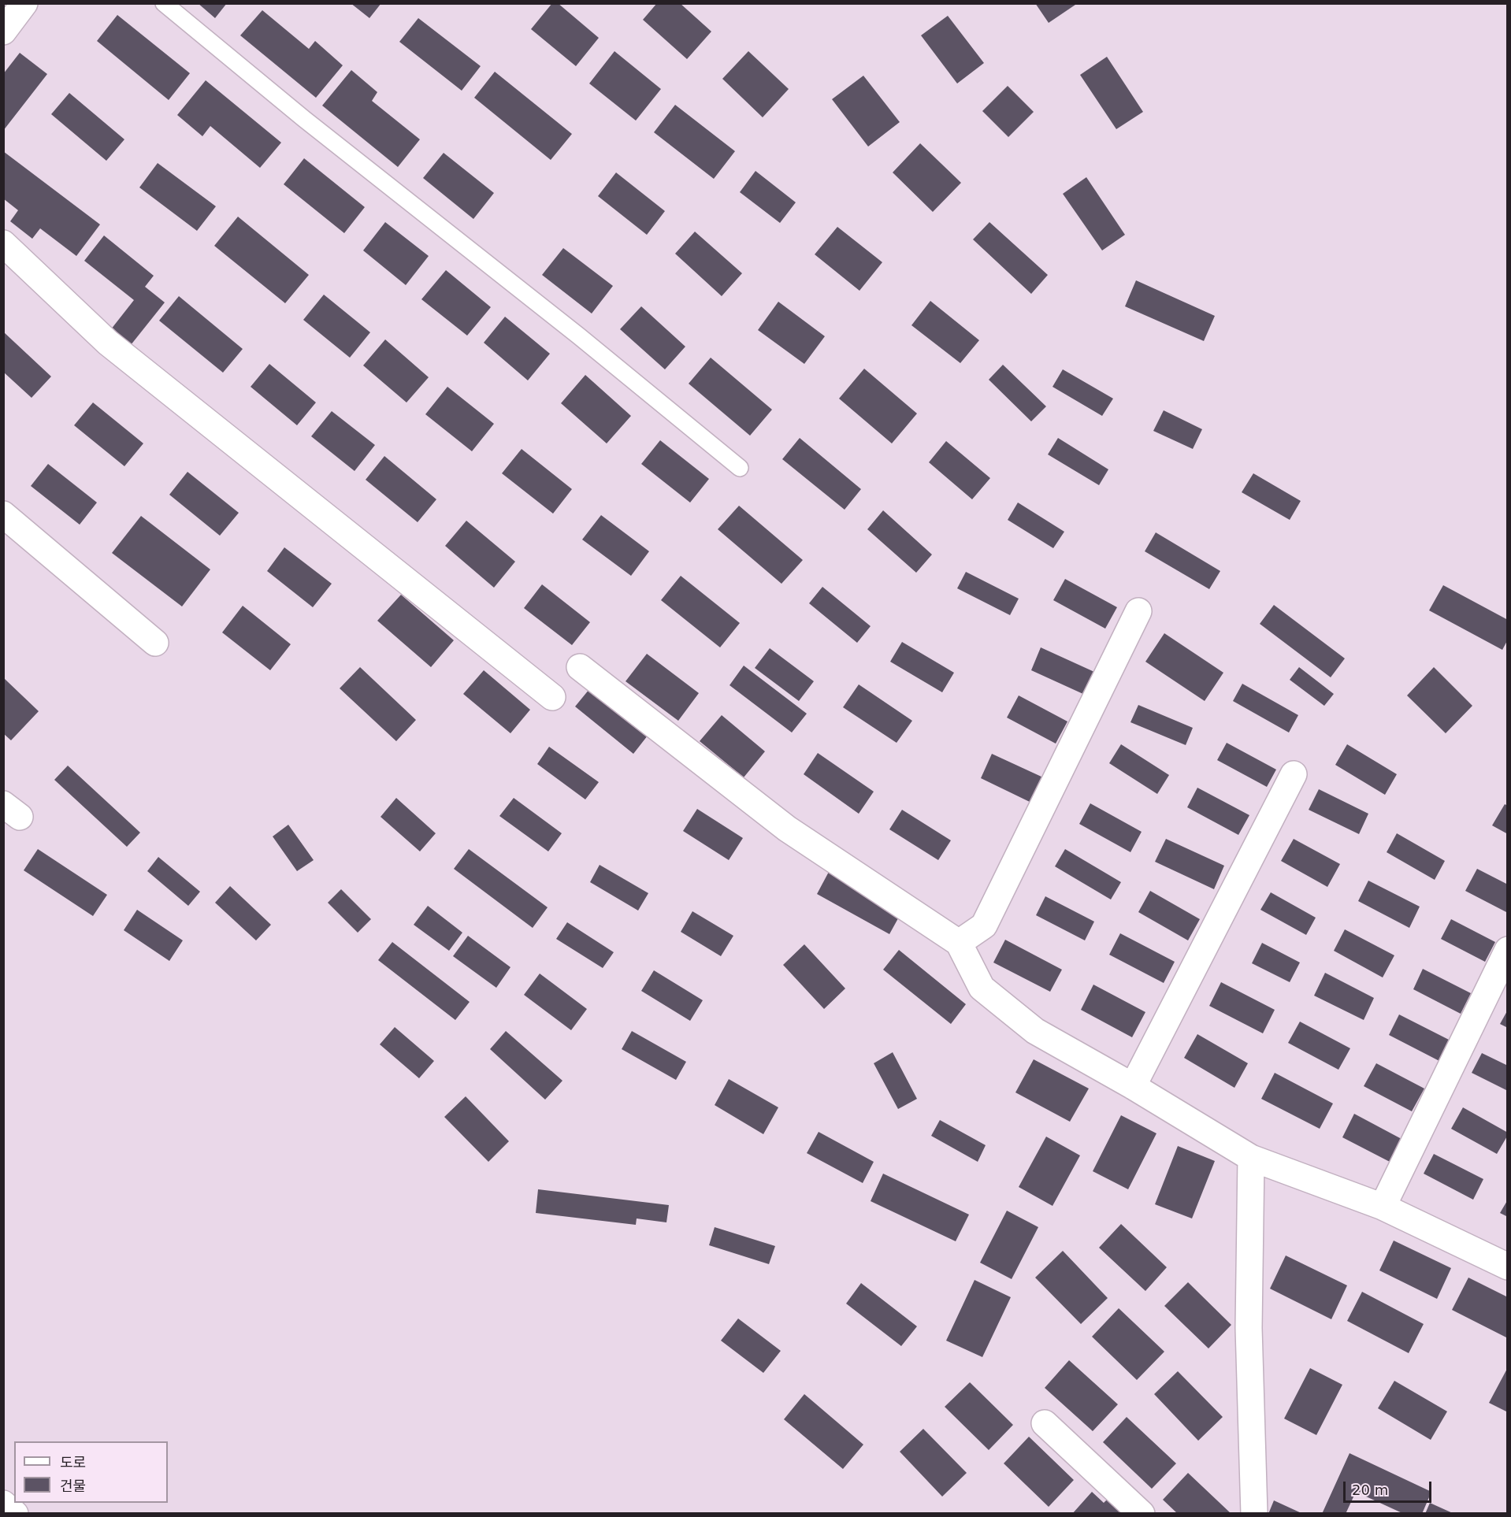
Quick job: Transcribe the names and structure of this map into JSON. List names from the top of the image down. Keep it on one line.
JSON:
{"legend":["도로","건물"],"scale_bar":"20 m"}
